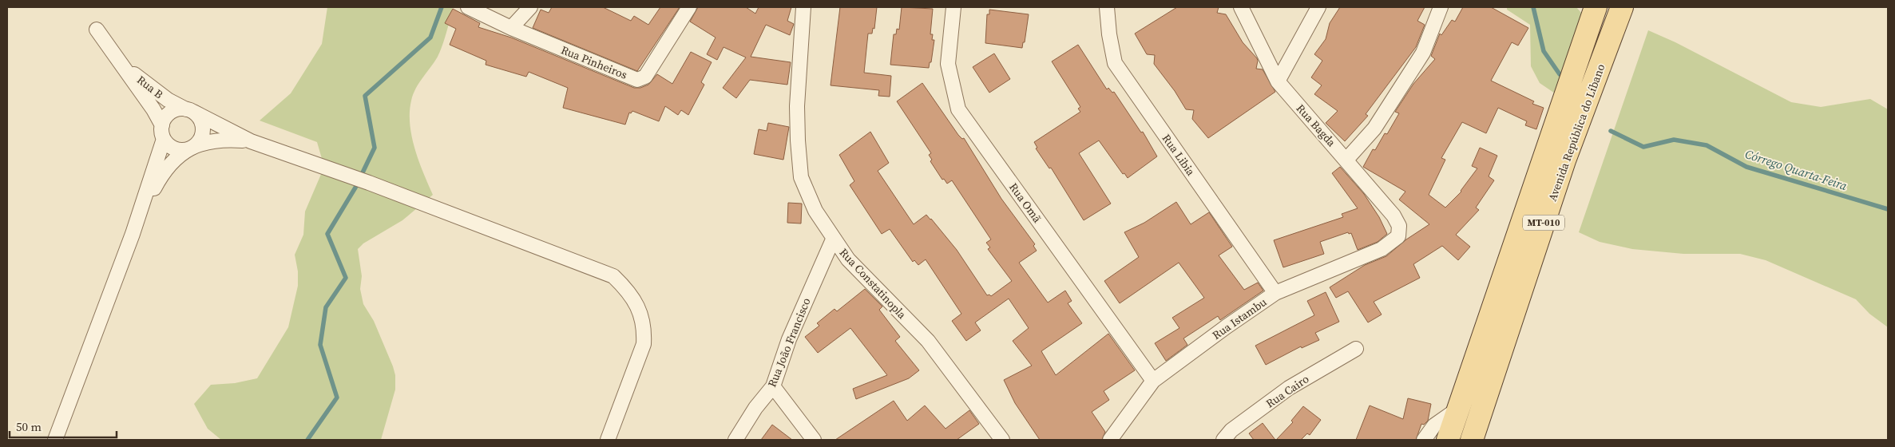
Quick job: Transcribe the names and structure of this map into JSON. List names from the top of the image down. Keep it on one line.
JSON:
{"streets":{"main road":["Avenida República do Líbano","MT-010"],"street":["Rua Pinheiros","Rua B","Rua Bagda","Rua Libia","Rua Omã","Rua Constatinopla","Rua Istambu","Rua João Francisco","Rua Cairo"]},"crossings":[["Rua Bagda","Rua Istambu"],["Rua Libia","Rua Istambu"],["Rua Omã","Rua Istambu"],["Rua Constatinopla","Rua João Francisco"]],"water":["Córrego Quarta-Feira"],"scale_bar":"50 m"}
